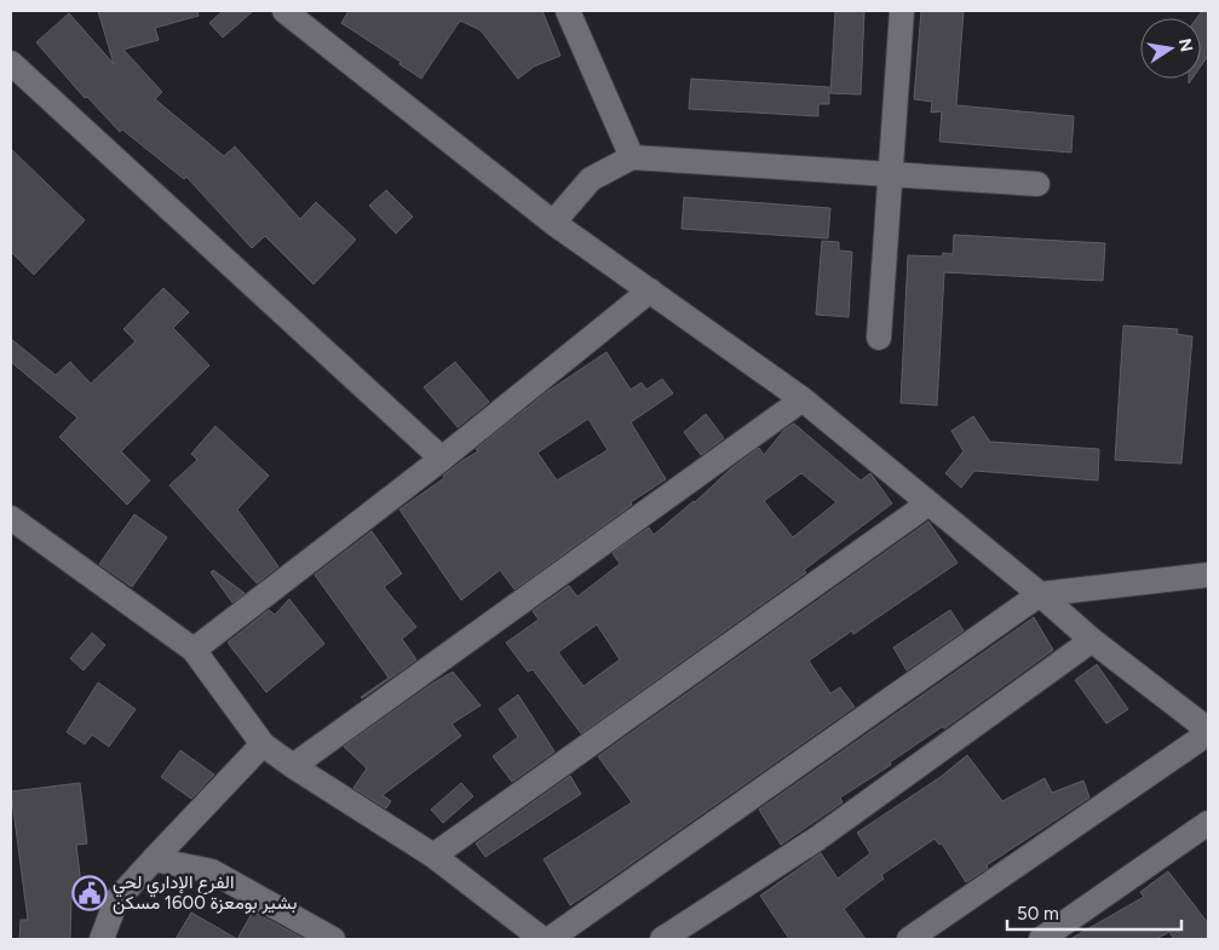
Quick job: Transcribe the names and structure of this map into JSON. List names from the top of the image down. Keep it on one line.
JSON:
{"places":{"public building":["الفرع الإداري لحي بشير بومعزة 1600 مسكن"]},"scale_bar":"50 m","north":"right"}
